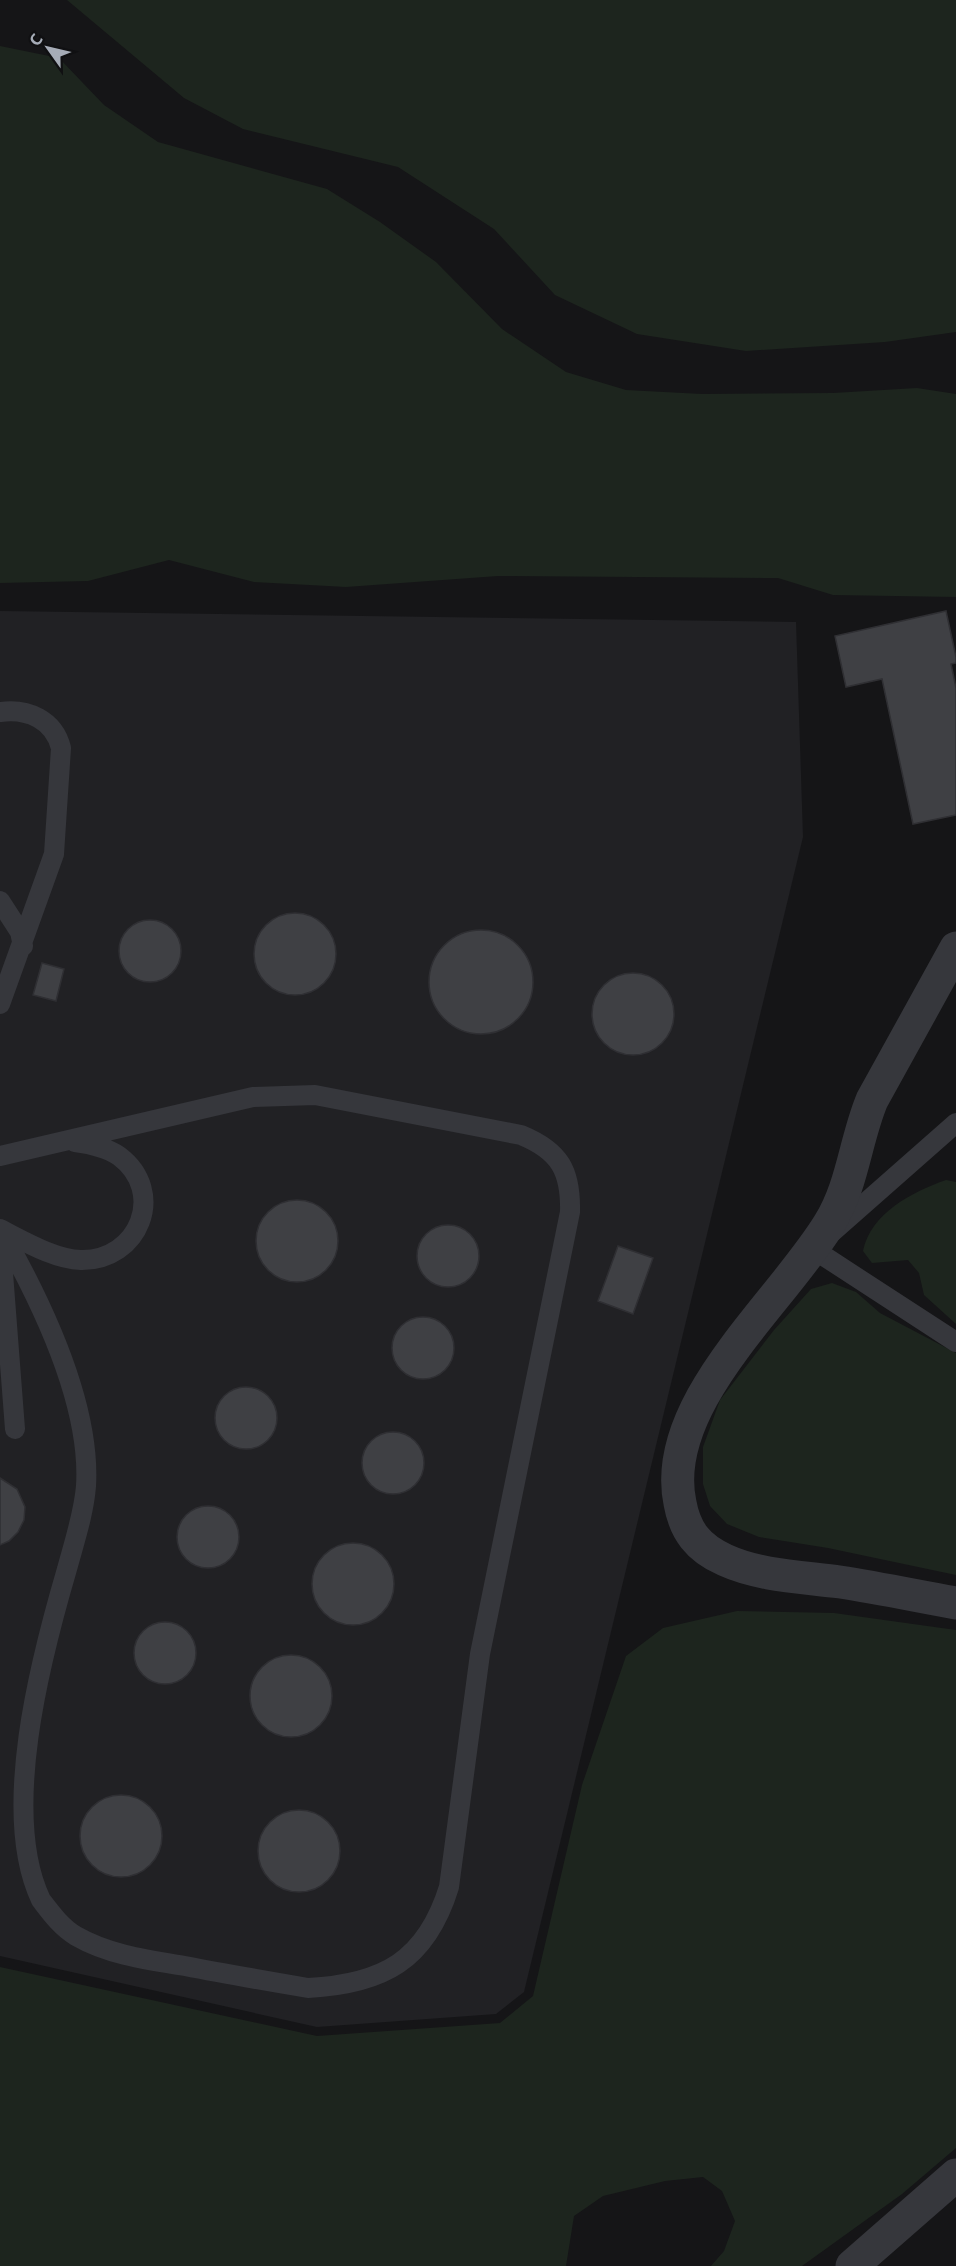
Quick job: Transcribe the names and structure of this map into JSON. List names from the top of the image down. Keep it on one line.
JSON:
{"north":"top left"}
